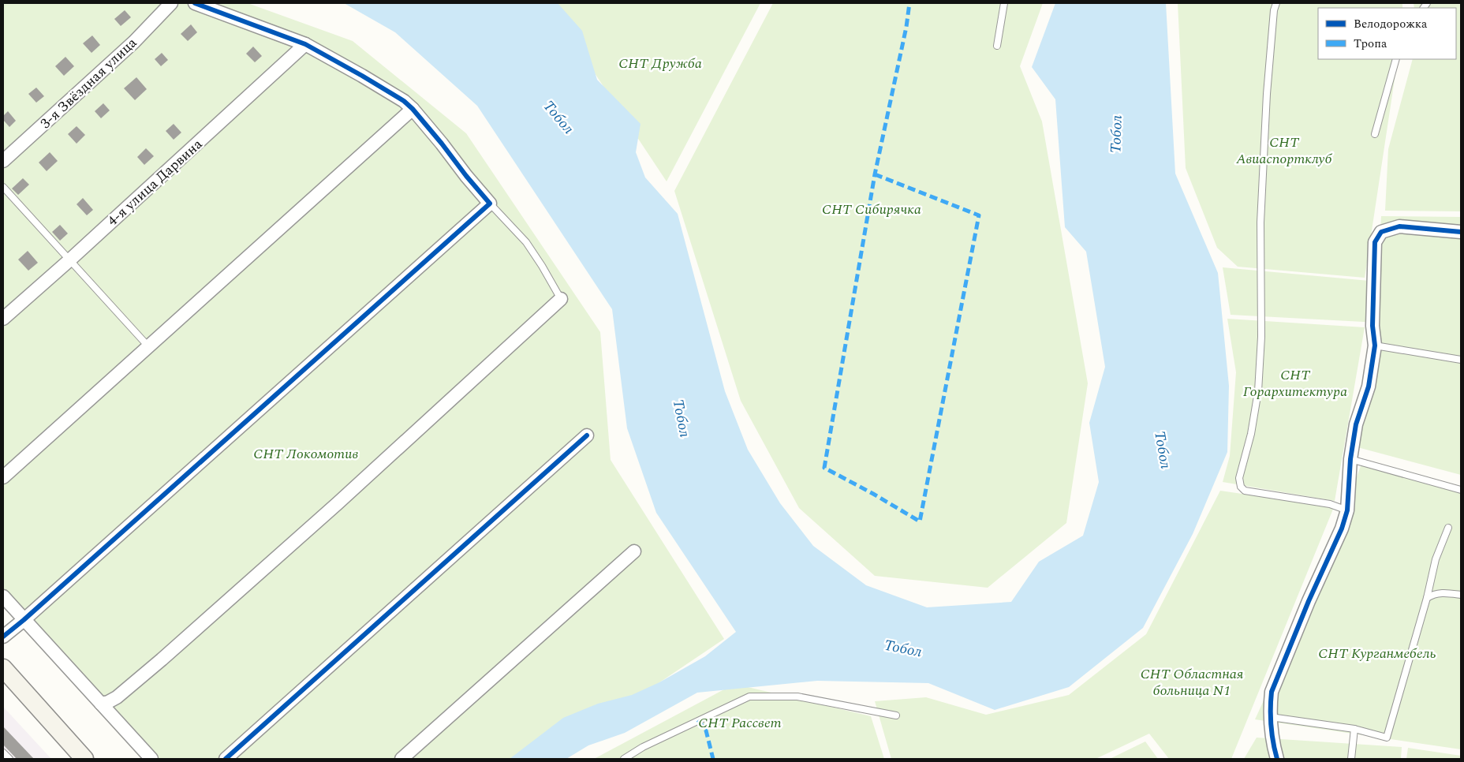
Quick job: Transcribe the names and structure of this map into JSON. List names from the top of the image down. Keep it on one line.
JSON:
{"streets":{"street":["3-я Звёздная улица","4-я улица Дарвина"]},"water":["Тобол"],"parks":["СНТ Дружба","СНТ Авиаспортклуб","СНТ Сибирячка","СНТ Горархитектура","СНТ Локомотив","СНТ Курганмебель","СНТ Областная больница N1","СНТ Рассвет"],"legend":["Велодорожка","Тропа"]}
